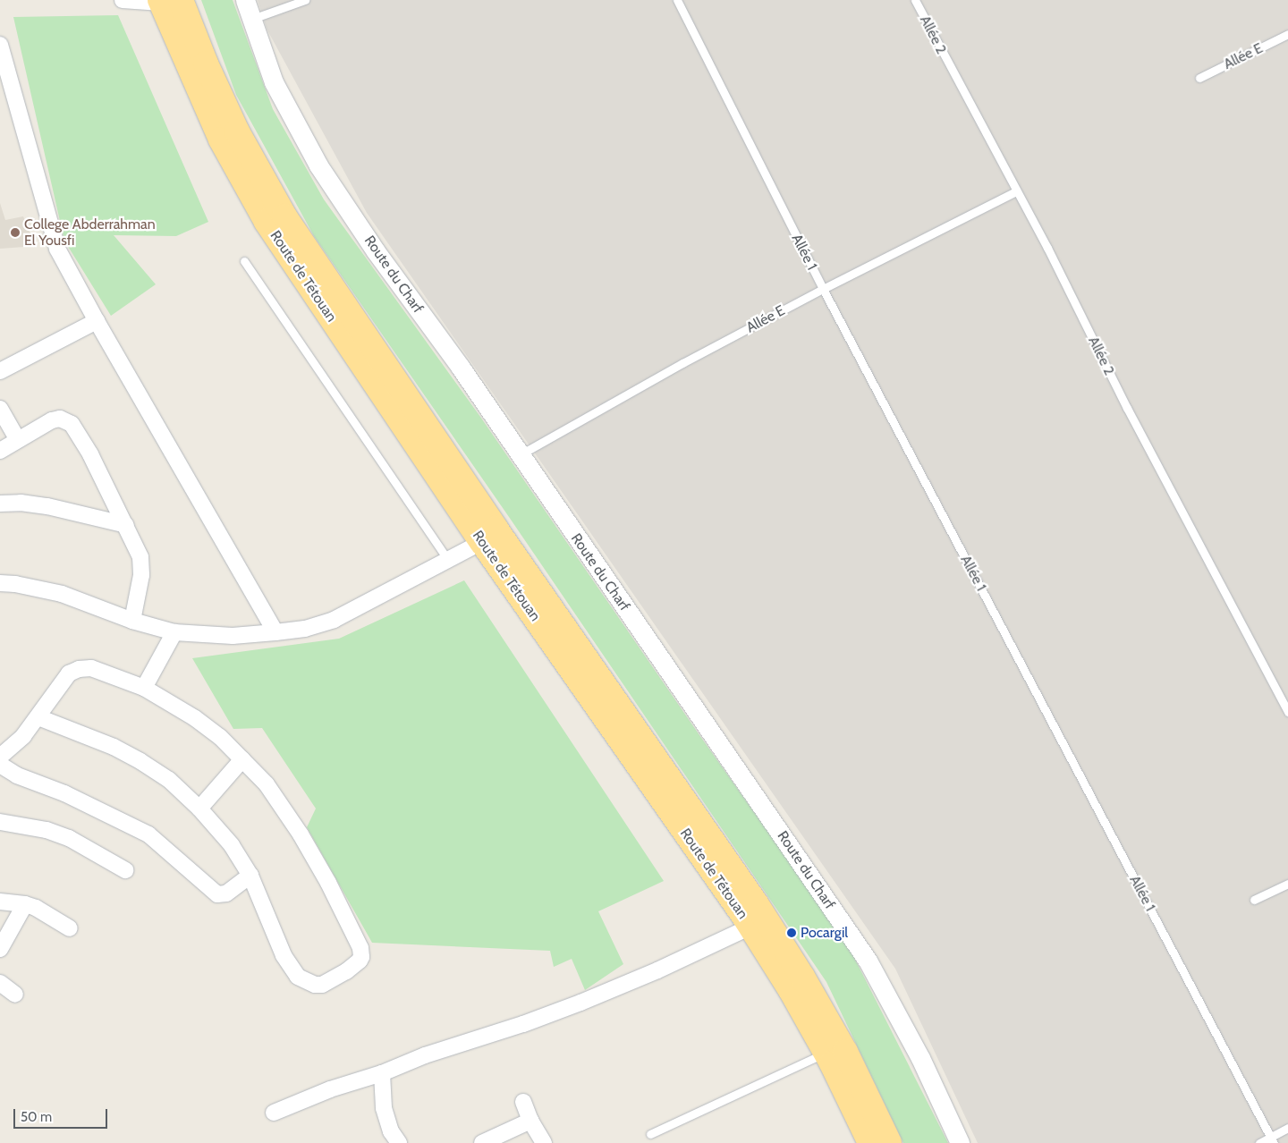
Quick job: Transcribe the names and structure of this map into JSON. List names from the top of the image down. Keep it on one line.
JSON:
{"streets":{"highway":["Route de Tétouan"],"street":["Route du Charf"],"lane":["Allée 2","Allée E","Allée 1"]},"crossings":[["Allée 2","Allée E"],["Allée E","Allée 1"],["Allée E","Route du Charf"]],"places":["College Abderrahman El Yousfi","Pocargil"],"scale_bar":"50 m"}
